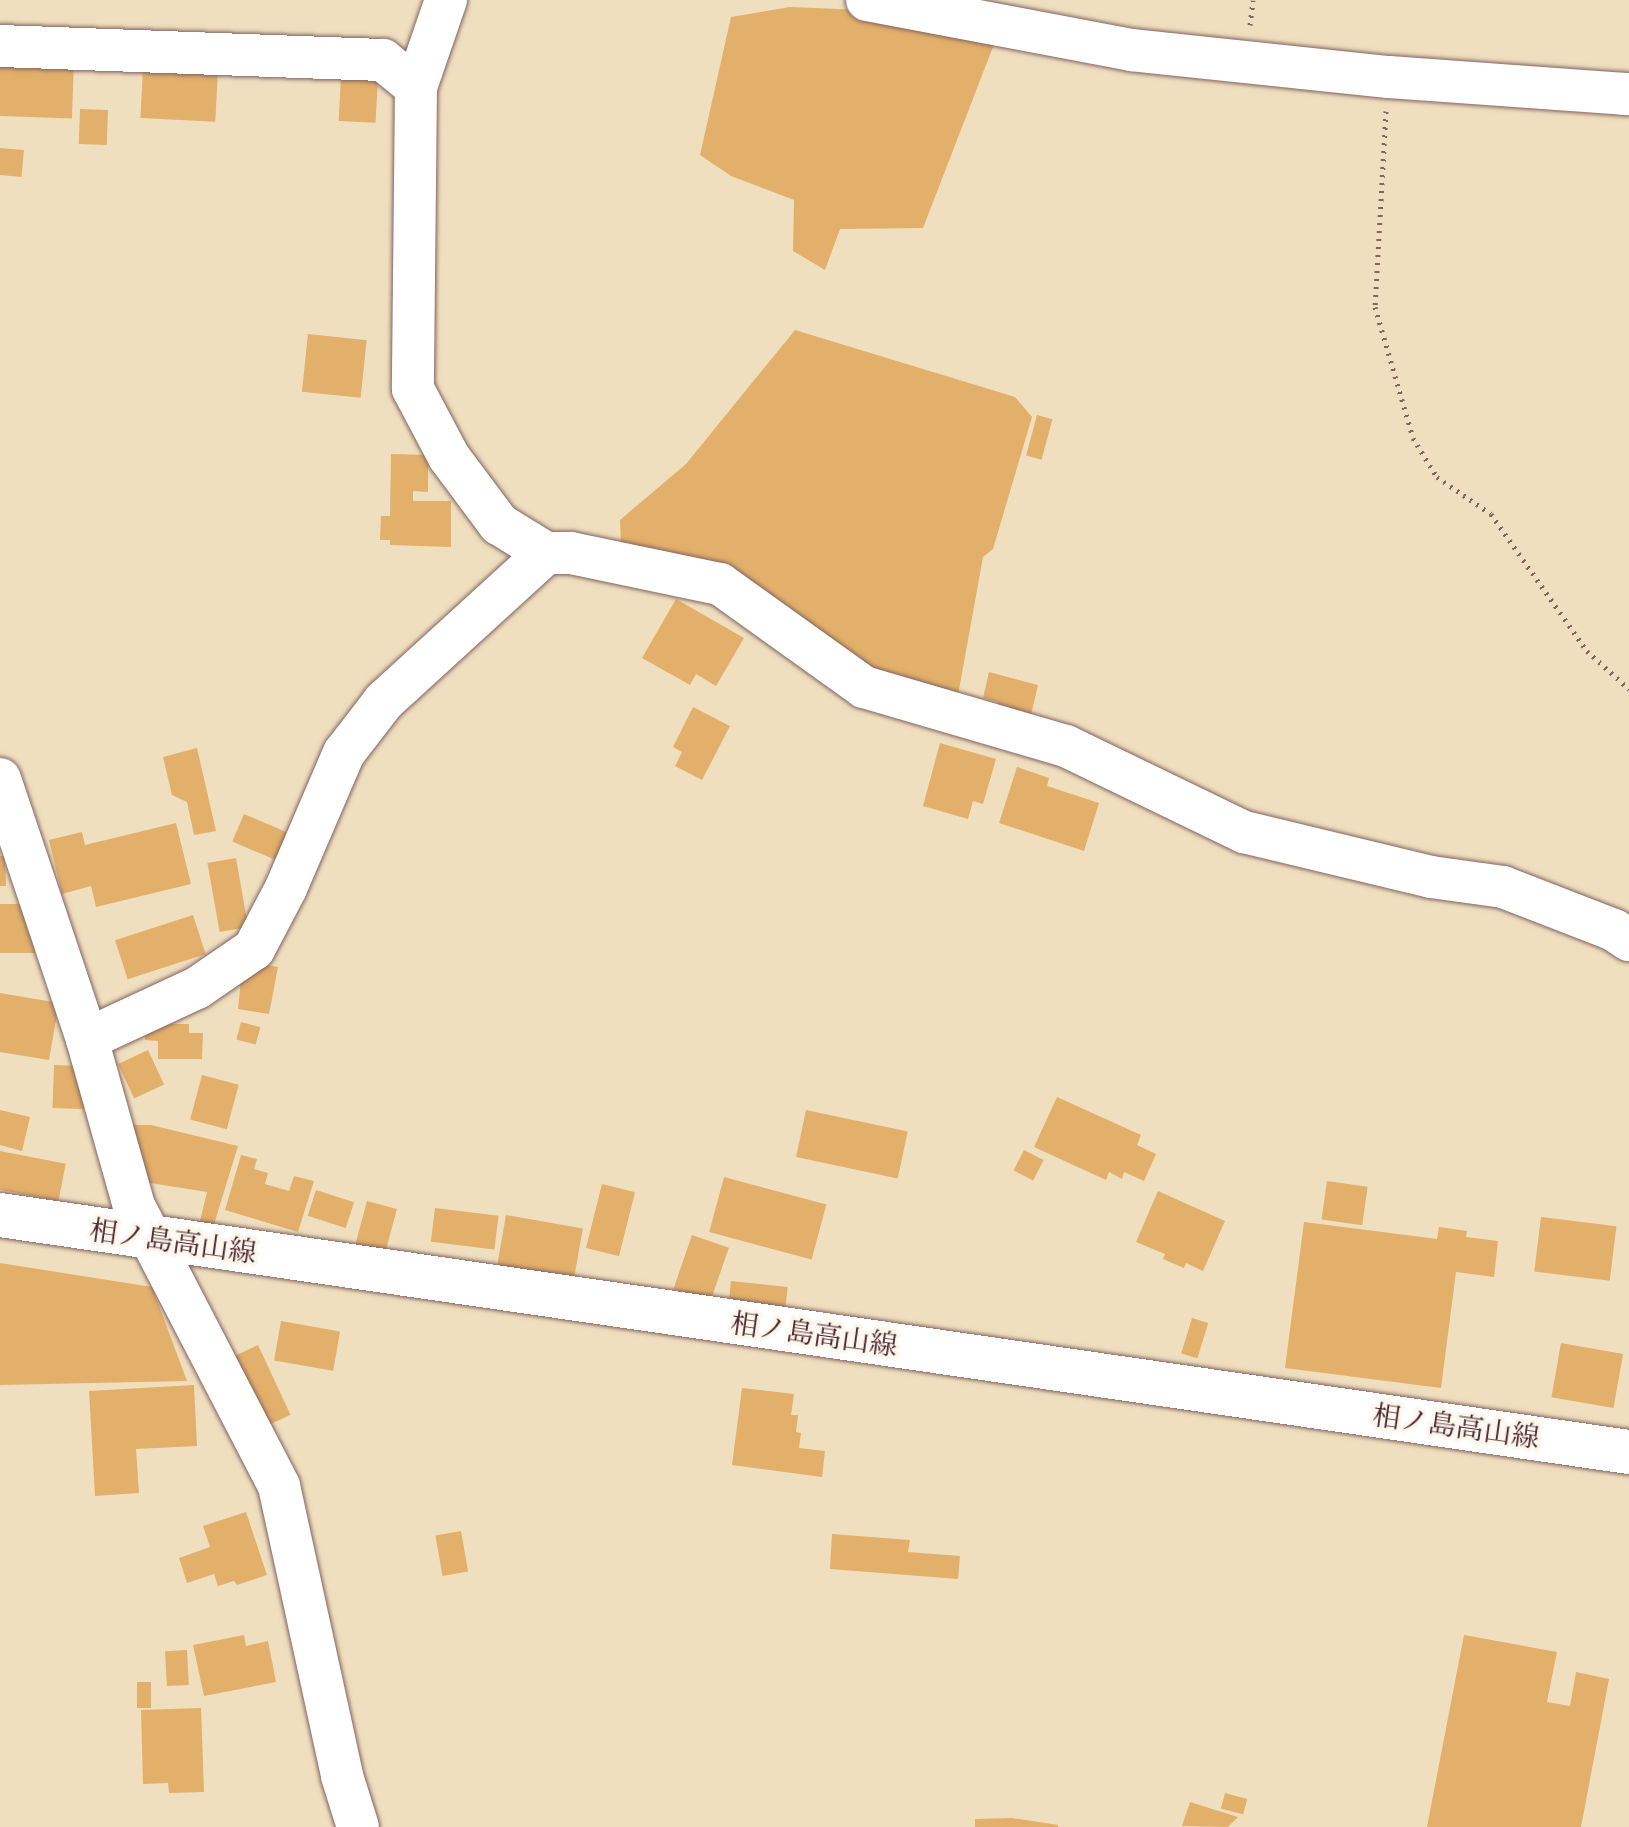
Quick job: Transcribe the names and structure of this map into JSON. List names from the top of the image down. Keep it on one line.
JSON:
{"streets":{"main road":["相ノ島高山線"]}}
